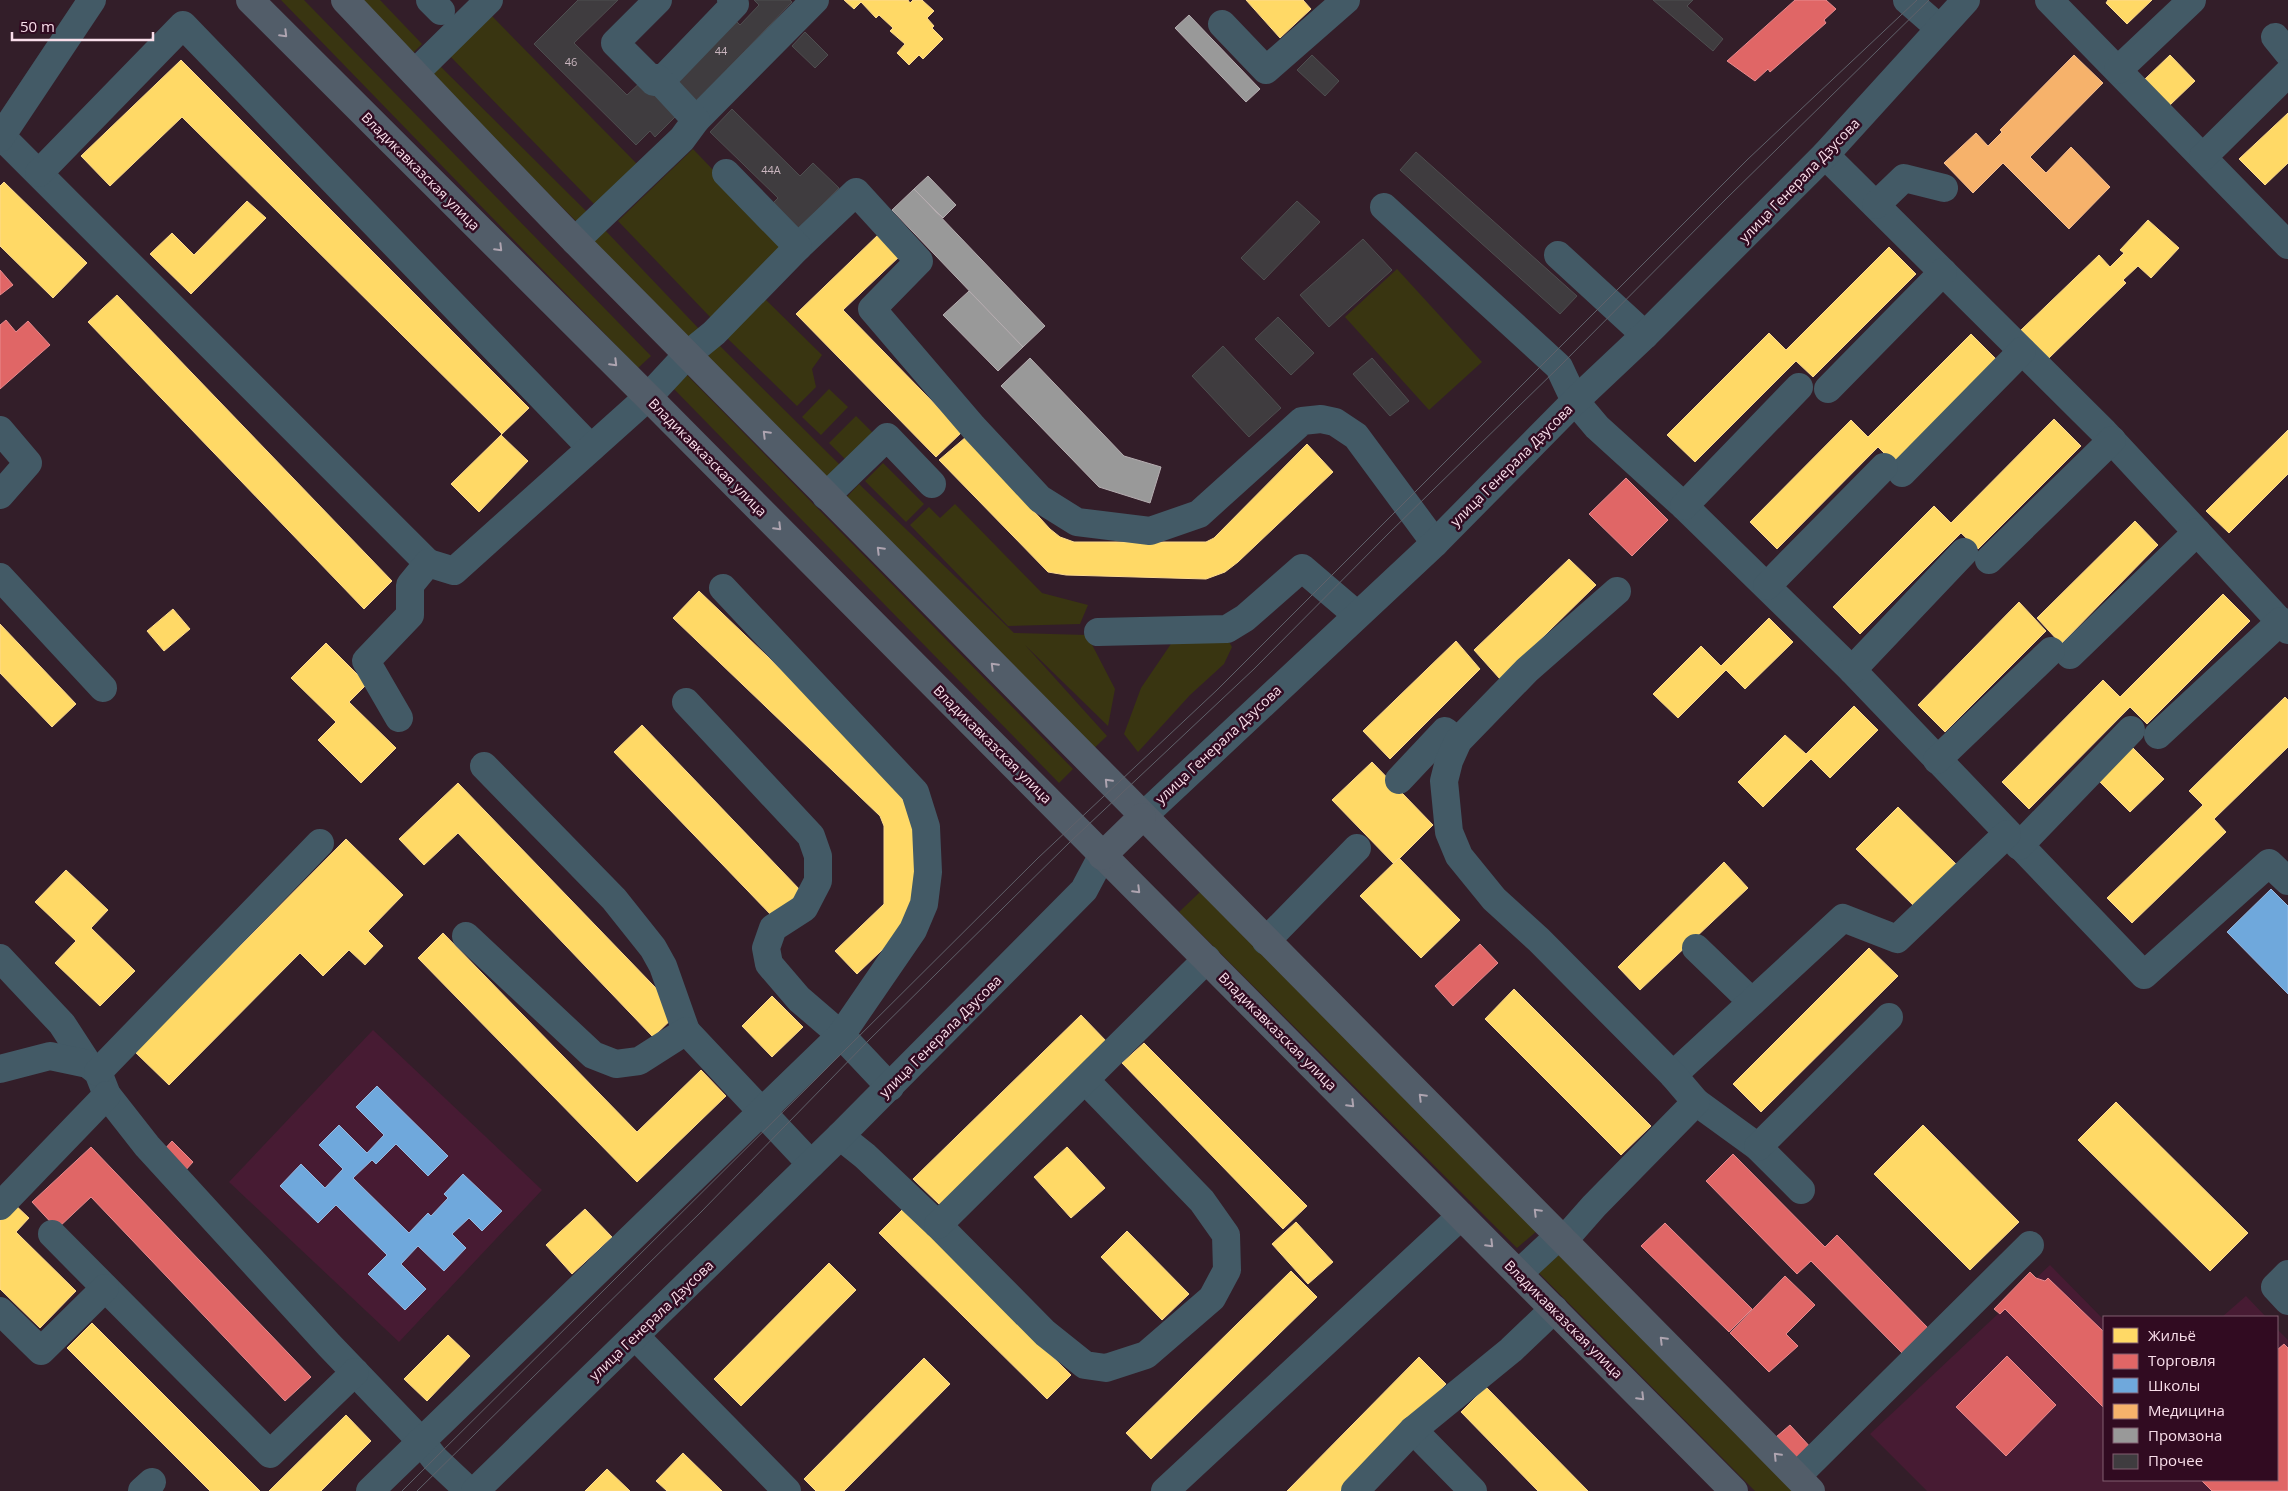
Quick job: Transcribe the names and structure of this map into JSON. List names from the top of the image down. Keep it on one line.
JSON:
{"streets":{"main road":["Владикавказская улица","улица Генерала Дзусова"]},"crossings":[["Владикавказская улица","улица Генерала Дзусова"]],"house_numbers":["44","46","44А"],"legend":["Жильё","Торговля","Школы","Медицина","Промзона","Прочее"],"scale_bar":"50 m"}
